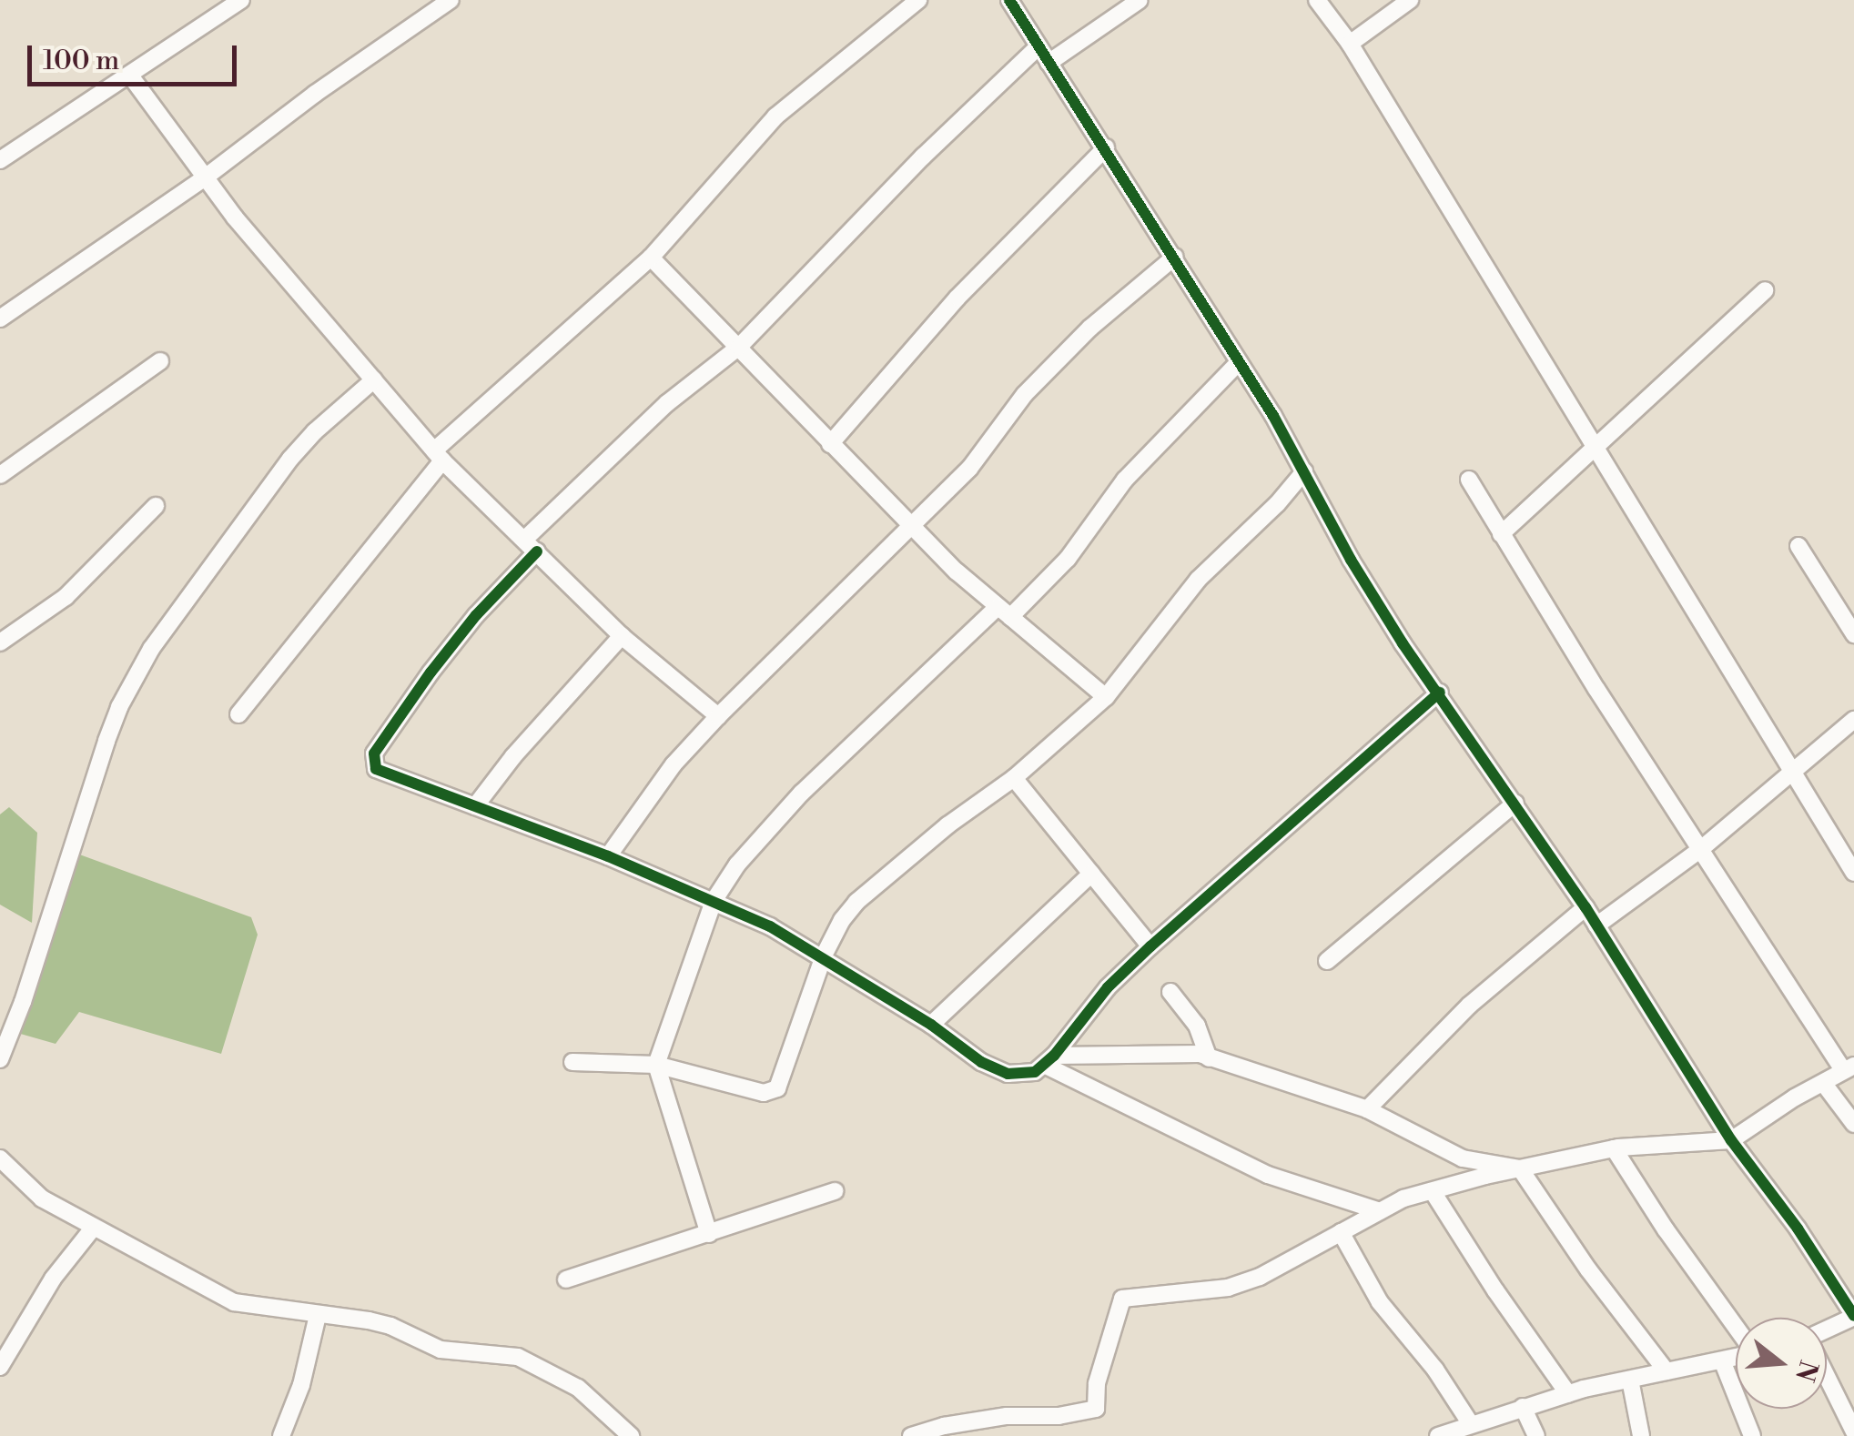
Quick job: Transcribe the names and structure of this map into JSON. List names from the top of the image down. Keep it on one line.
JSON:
{"scale_bar":"100 m","north":"right"}
